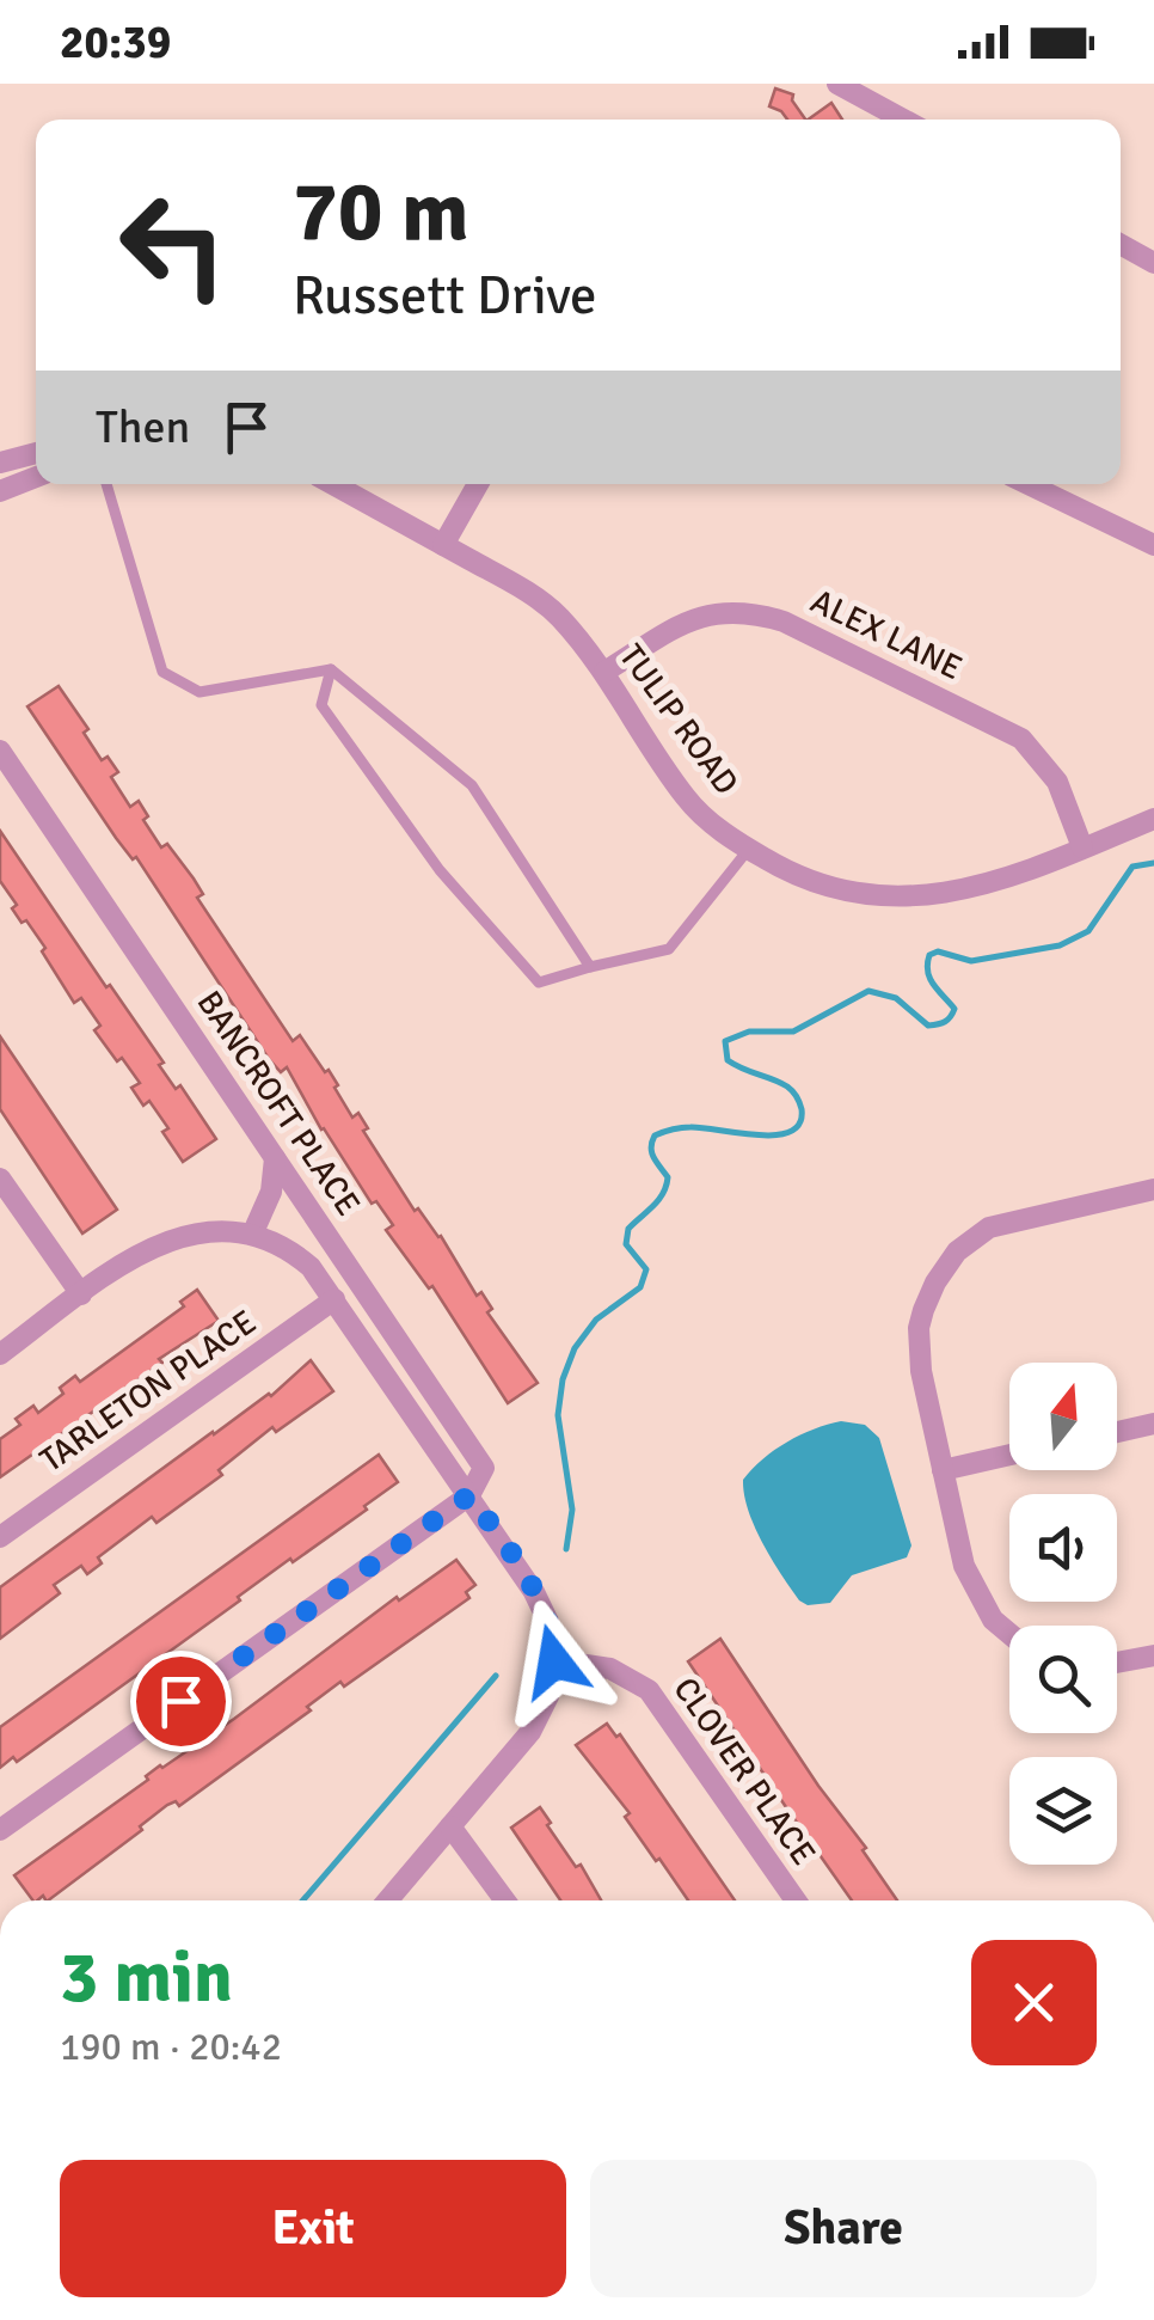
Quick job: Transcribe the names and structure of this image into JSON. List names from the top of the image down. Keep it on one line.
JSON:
{"streets":{"street":["ALEX LANE","TULIP ROAD","BANCROFT PLACE","TARLETON PLACE","CLOVER PLACE"]},"crossings":[["ALEX LANE","TULIP ROAD"]],"north":"top","page":{"status":"20:39","turn":["70 m","Russett Drive"],"then":"Then","heading":["3 min","190 m · 20:42"],"buttons":["Exit","Share"]}}
